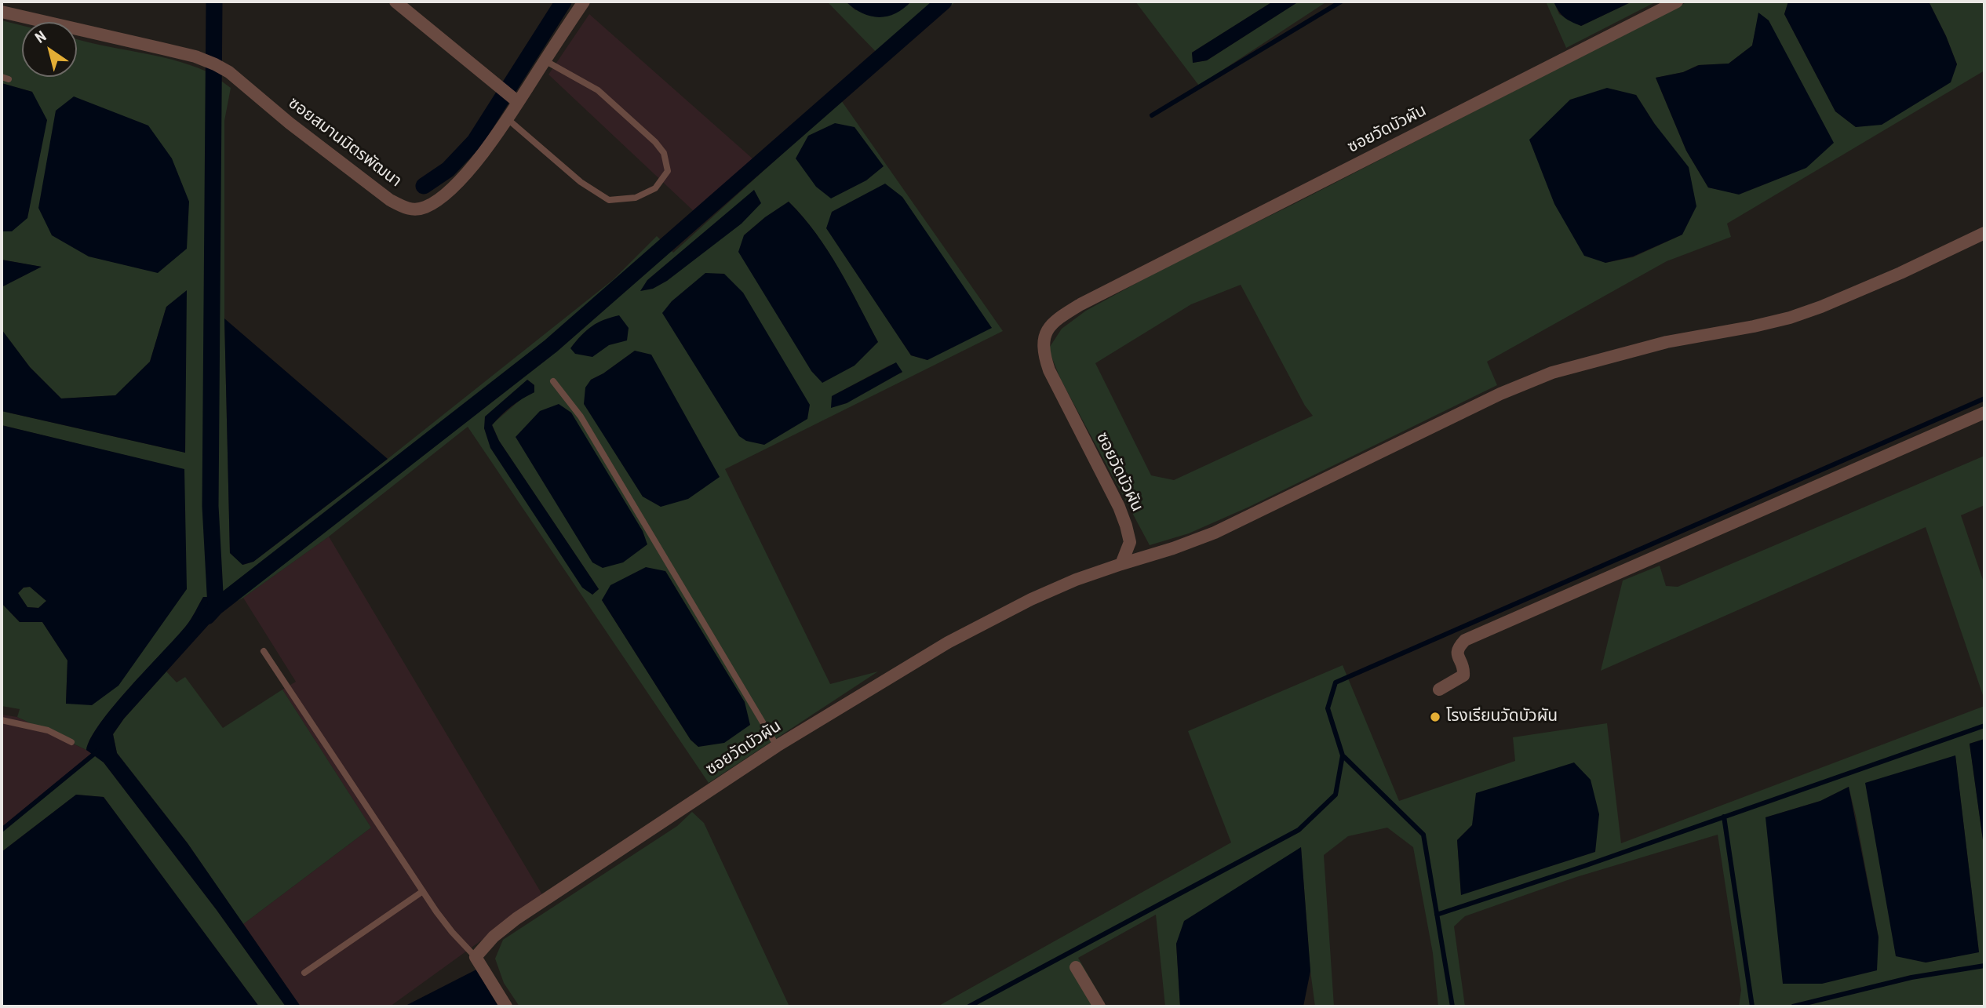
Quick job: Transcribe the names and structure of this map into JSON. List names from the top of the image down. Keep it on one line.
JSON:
{"streets":{"street":["ซอยวัดบัวผัน","ซอยสมานมิตรพัฒนา"]},"places":["โรงเรียนวัดบัวผัน"],"north":"top left"}
